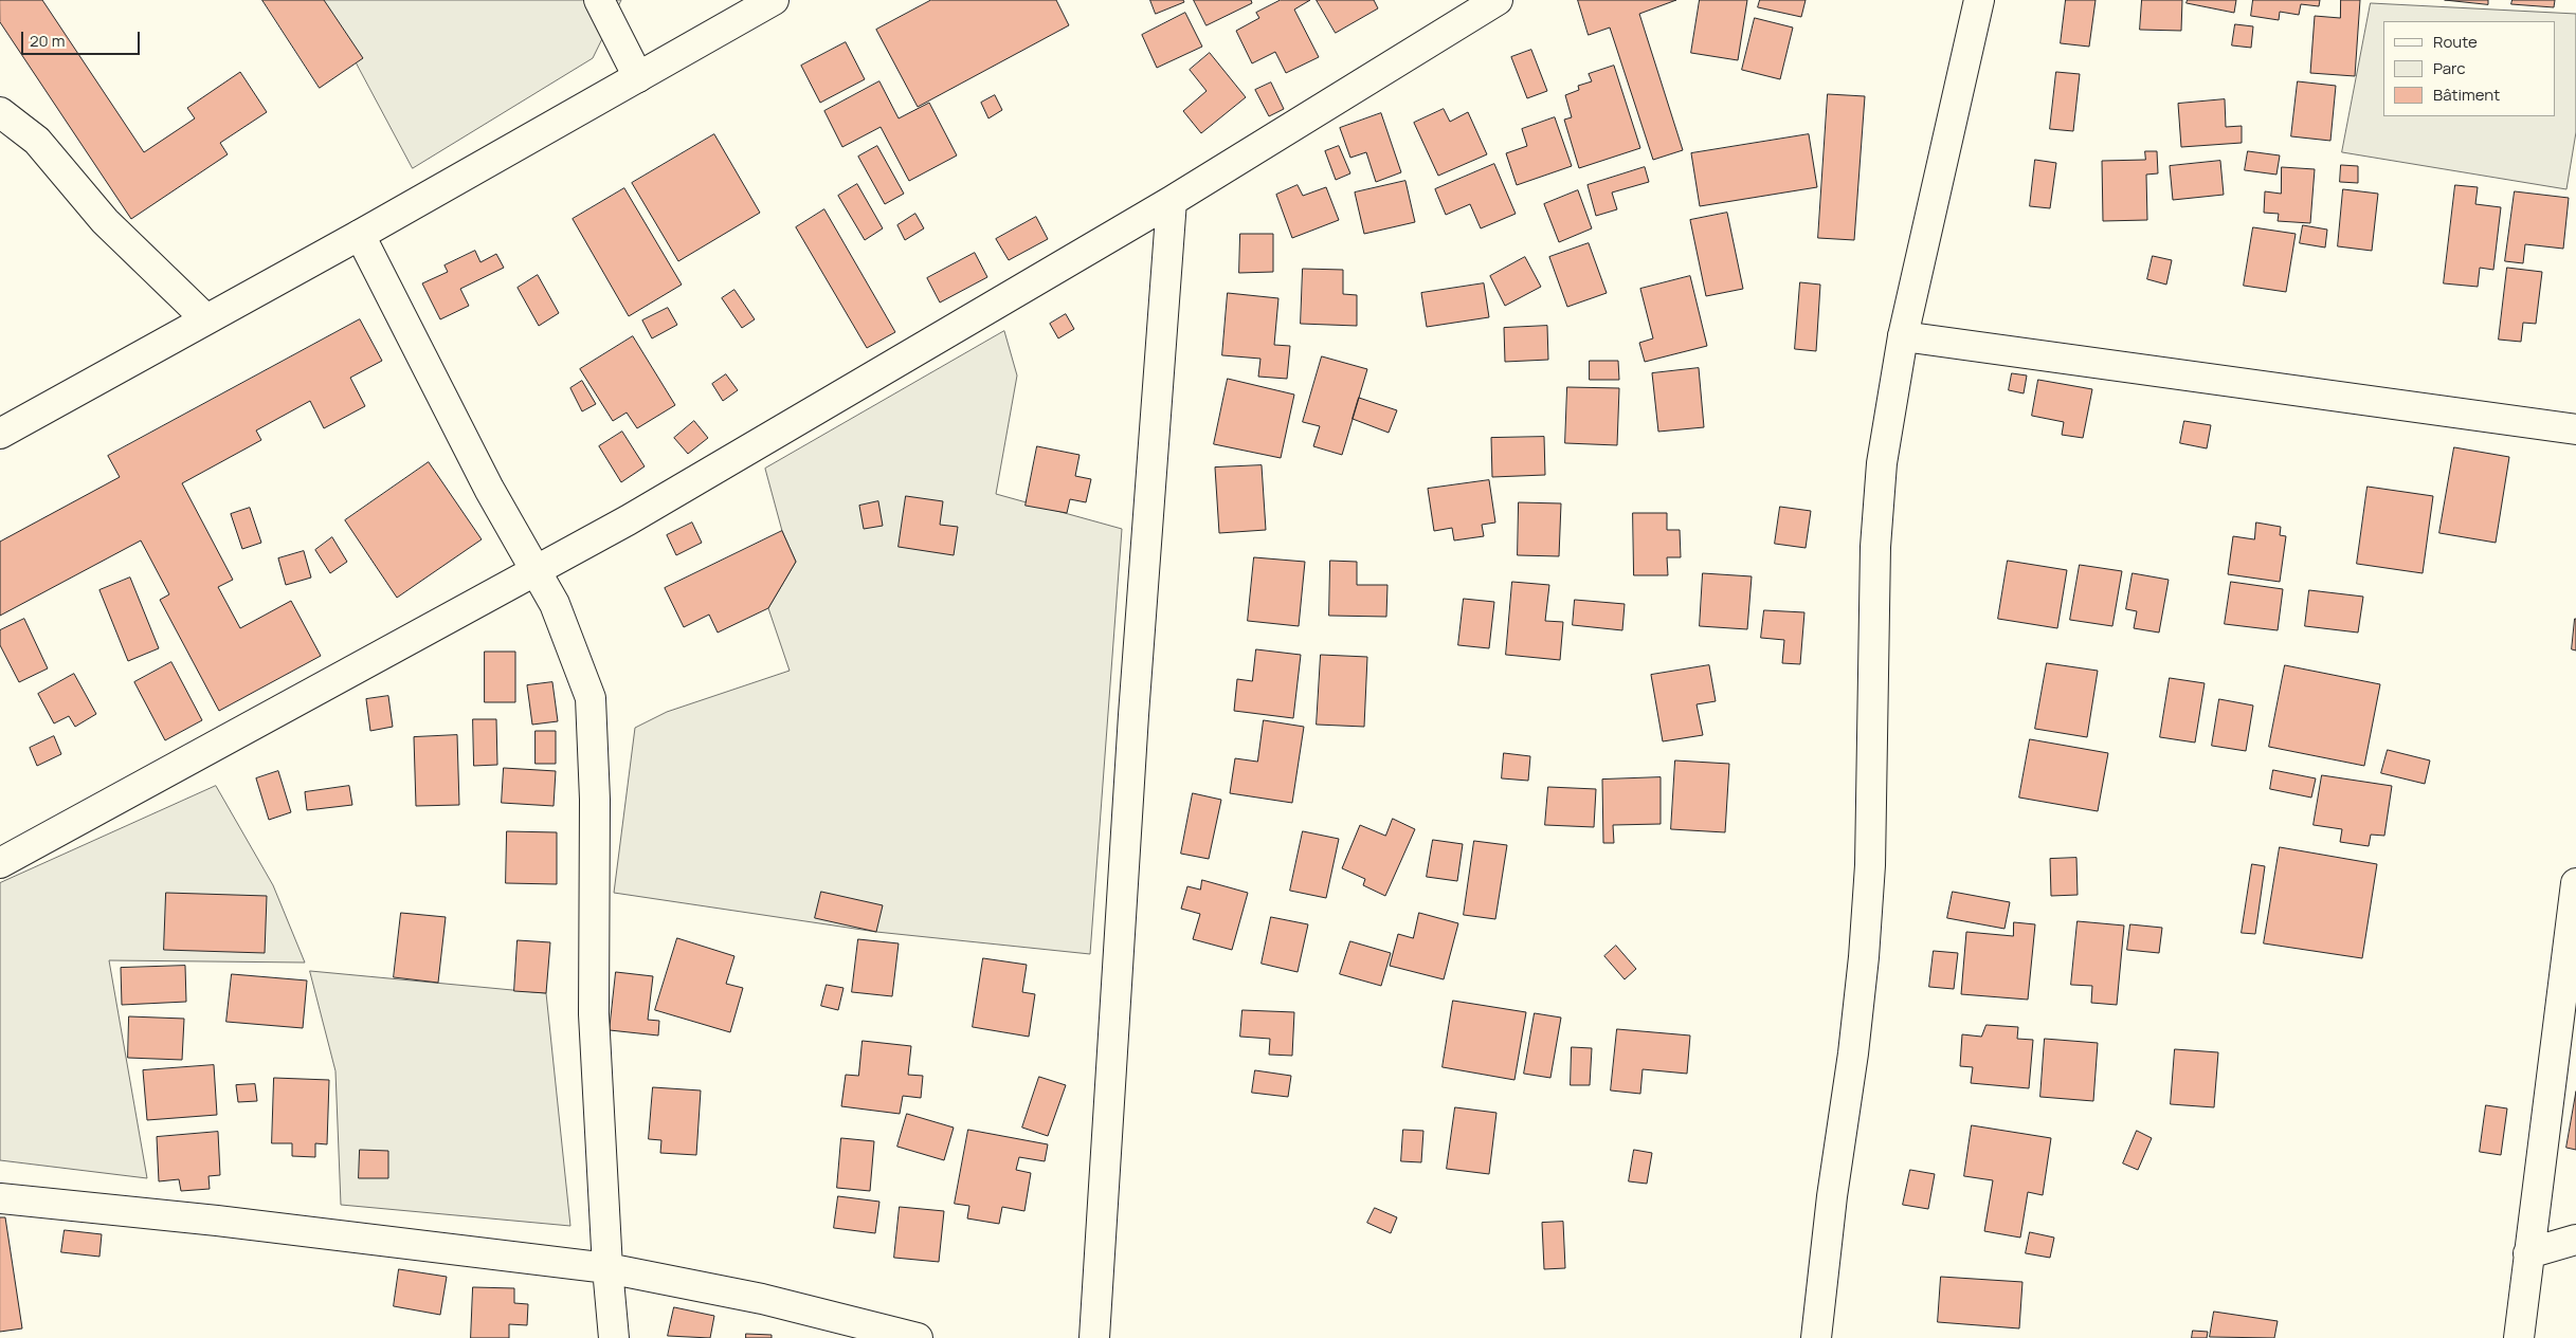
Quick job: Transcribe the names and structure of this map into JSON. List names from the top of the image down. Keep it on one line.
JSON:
{"legend":["Route","Parc","Bâtiment"],"scale_bar":"20 m"}
